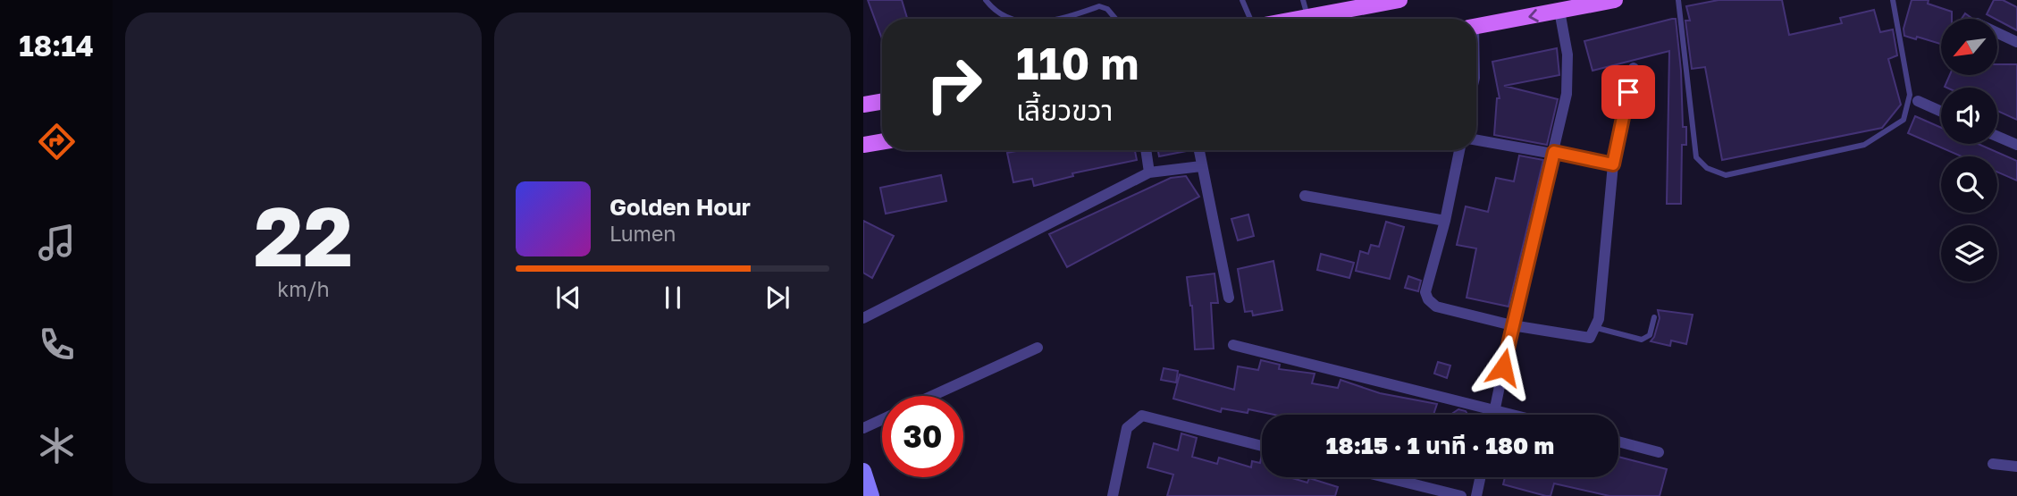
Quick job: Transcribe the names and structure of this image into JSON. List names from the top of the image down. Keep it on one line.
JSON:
{"north":"bottom left","page":{"tabs":"18:14","tile":["22","km/h"],"turn":["110 m","เลี้ยวขวา"],"song":["Golden Hour","Lumen"],"limit":"30","trip":"18:15 · 1 นาที · 180 m"}}
